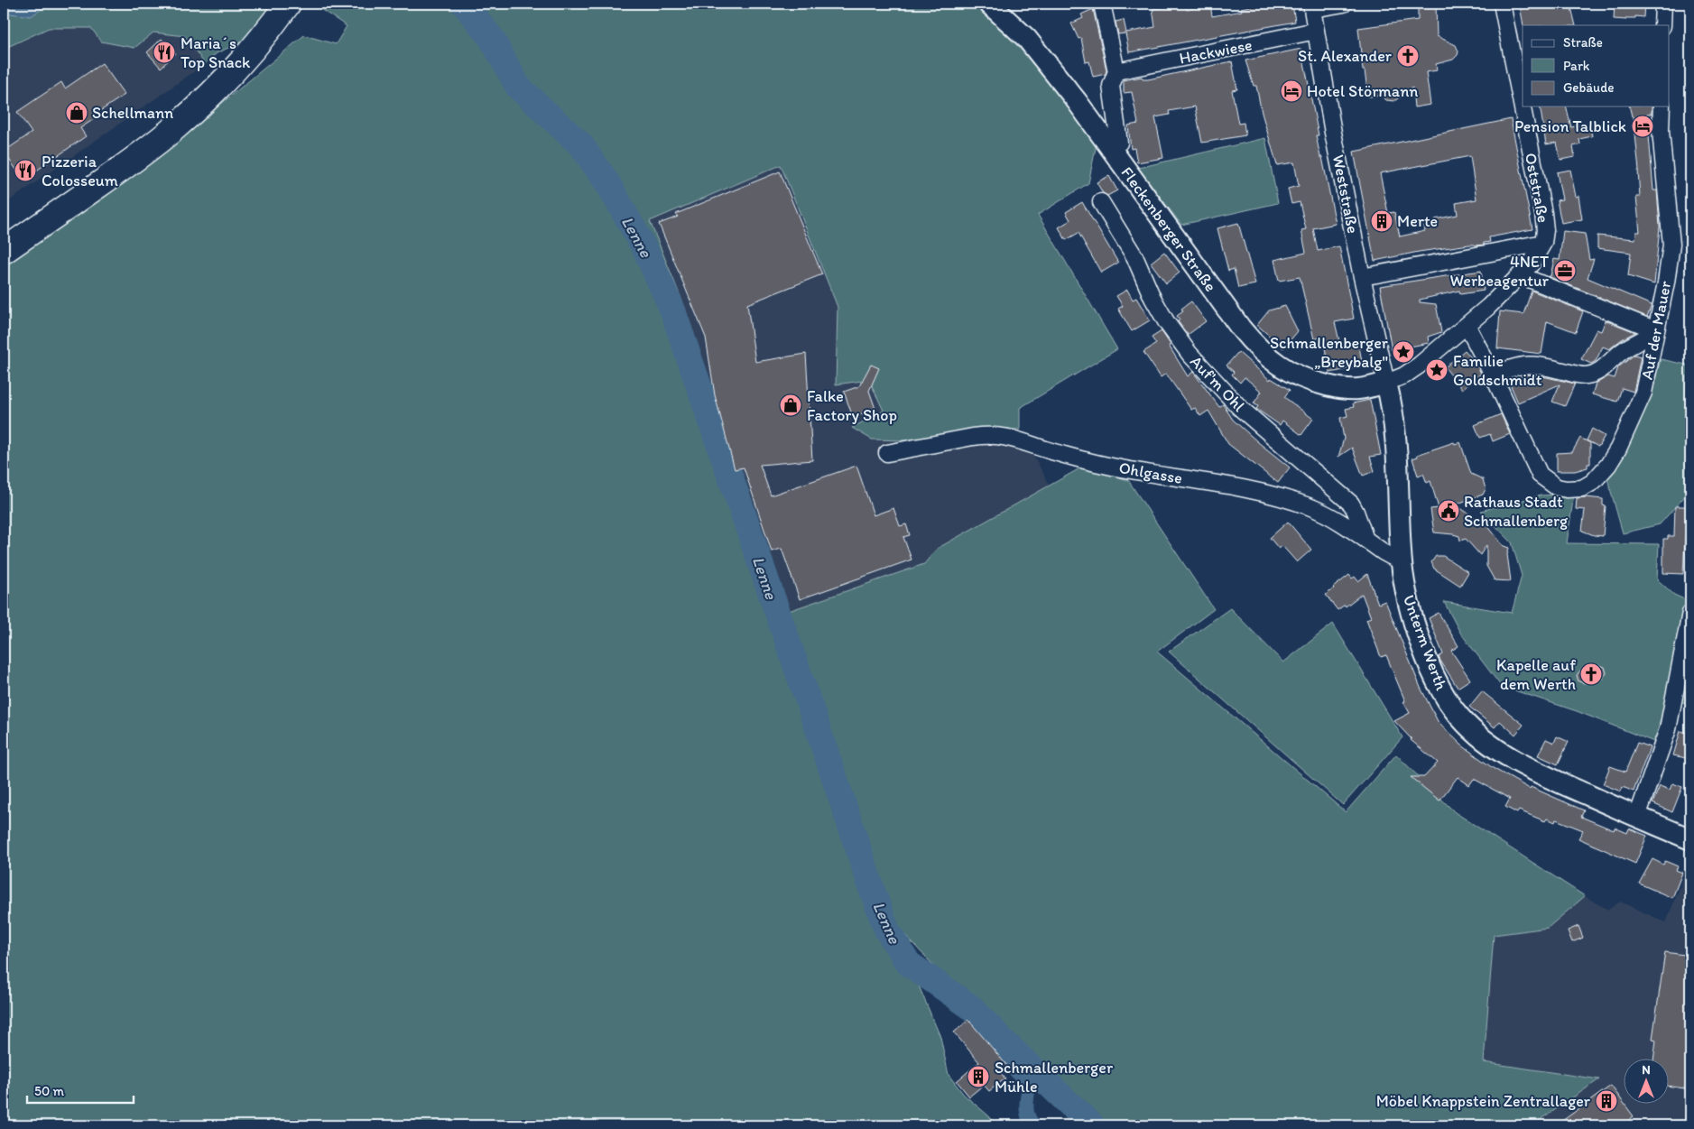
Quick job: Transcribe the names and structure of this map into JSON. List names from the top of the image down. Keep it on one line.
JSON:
{"streets":{"street":["Hackwiese","Oststraße","Weststraße","Fleckenberger Straße","Auf der Mauer","Auf'm Ohl","Ohlgasse","Unterm Werth"]},"crossings":[["Hackwiese","Weststraße"],["Oststraße","Weststraße"],["Oststraße","Fleckenberger Straße"],["Oststraße","Unterm Werth"],["Weststraße","Fleckenberger Straße"],["Weststraße","Unterm Werth"],["Fleckenberger Straße","Unterm Werth"],["Auf'm Ohl","Ohlgasse"],["Ohlgasse","Unterm Werth"]],"water":["Lenne"],"places":{"restaurant":["Maria´s Top Snack","Pizzeria Colosseum"],"church":["St. Alexander","Kapelle auf dem Werth"],"hotel":["Hotel Störmann","Pension Talblick"],"shop":["Schellmann","Falke Factory Shop"],"building":["Merte","Schmallenberger Mühle","Möbel Knappstein Zentrallager"],"office":["4NET Werbeagentur"],"place":["Schmallenberger „Breybalg\"","Familie Goldschmidt"],"public building":["Rathaus Stadt Schmallenberg"]},"legend":["Straße","Park","Gebäude"],"scale_bar":"50 m","north":"top"}
